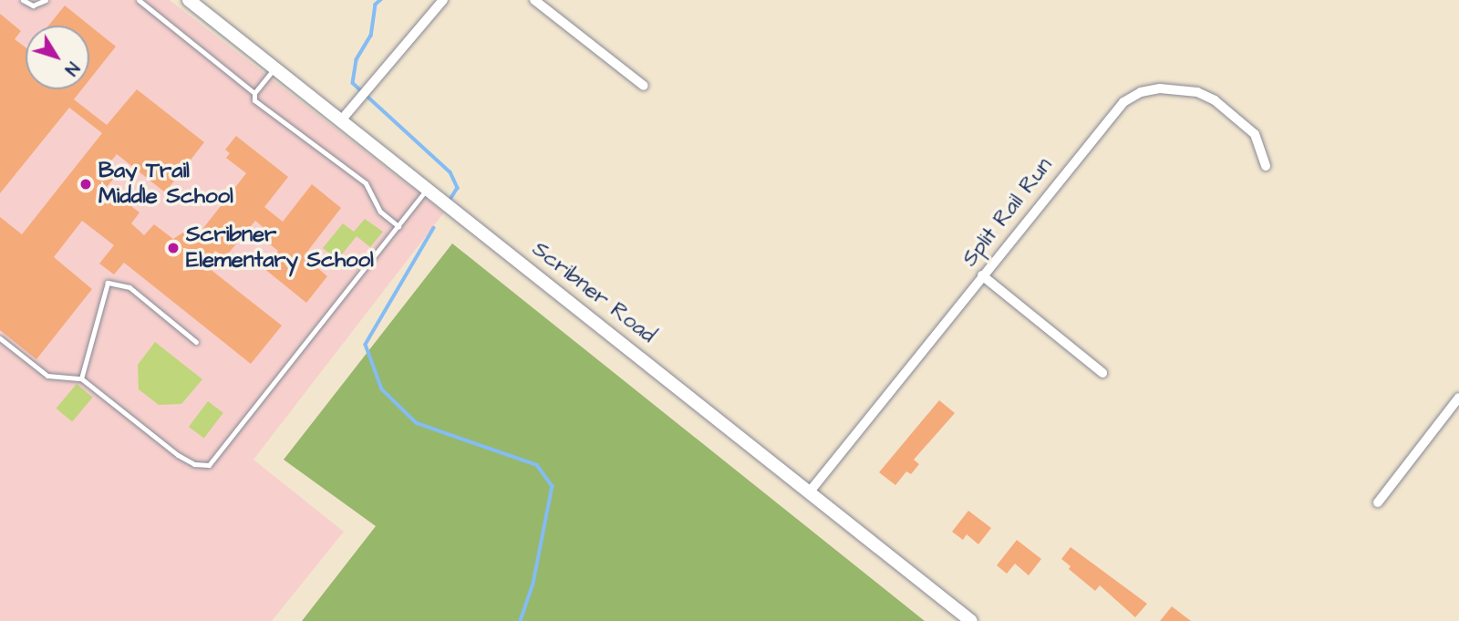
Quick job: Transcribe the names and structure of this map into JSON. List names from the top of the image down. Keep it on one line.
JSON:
{"streets":{"street":["Split Rail Run","Scribner Road"]},"crossings":[["Split Rail Run","Scribner Road"]],"places":["Bay Trail Middle School","Scribner Elementary School"],"north":"bottom right"}
